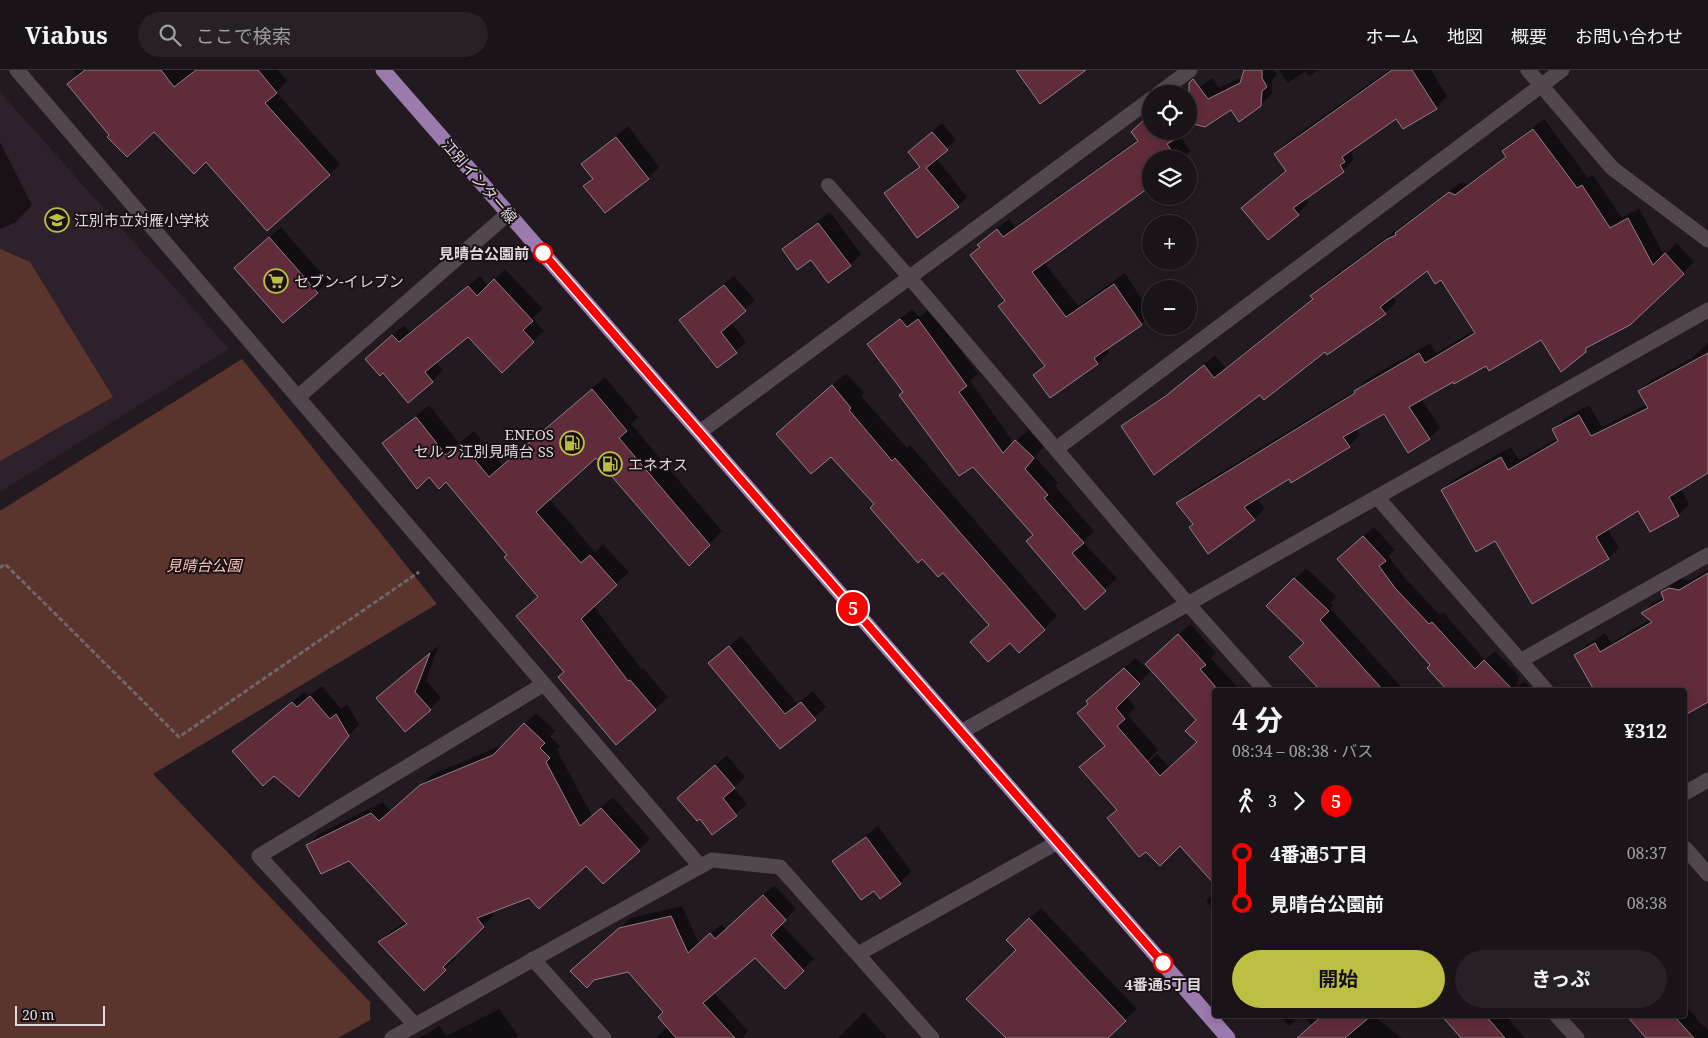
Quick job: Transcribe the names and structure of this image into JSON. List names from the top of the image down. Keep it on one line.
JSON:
{"streets":{"main road":["江別インター線"]},"parks":["見晴台公園"],"places":{"school or university":["江別市立対雁小学校"],"other":["見晴台公園前","4番通5丁目"],"supermarket":["セブン-イレブン"],"fuel station":["ENEOS セルフ江別見晴台 SS","エネオス"]},"lines":["bus line 5"],"scale_bar":"20 m","page":{"header":"Viabus","search":"ここで検索","nav":["ホーム","地図","概要","お問い合わせ"],"on_map":"5","map_buttons":["+","−"],"heading":["4 分","08:34 – 08:38 · バス","¥312"],"legs":["3","5"],"list":[{"name":"4番通5丁目","value":"08:37"},{"name":"見晴台公園前","value":"08:38"}],"buttons":["開始","きっぷ"],"scale":"20 m"}}
